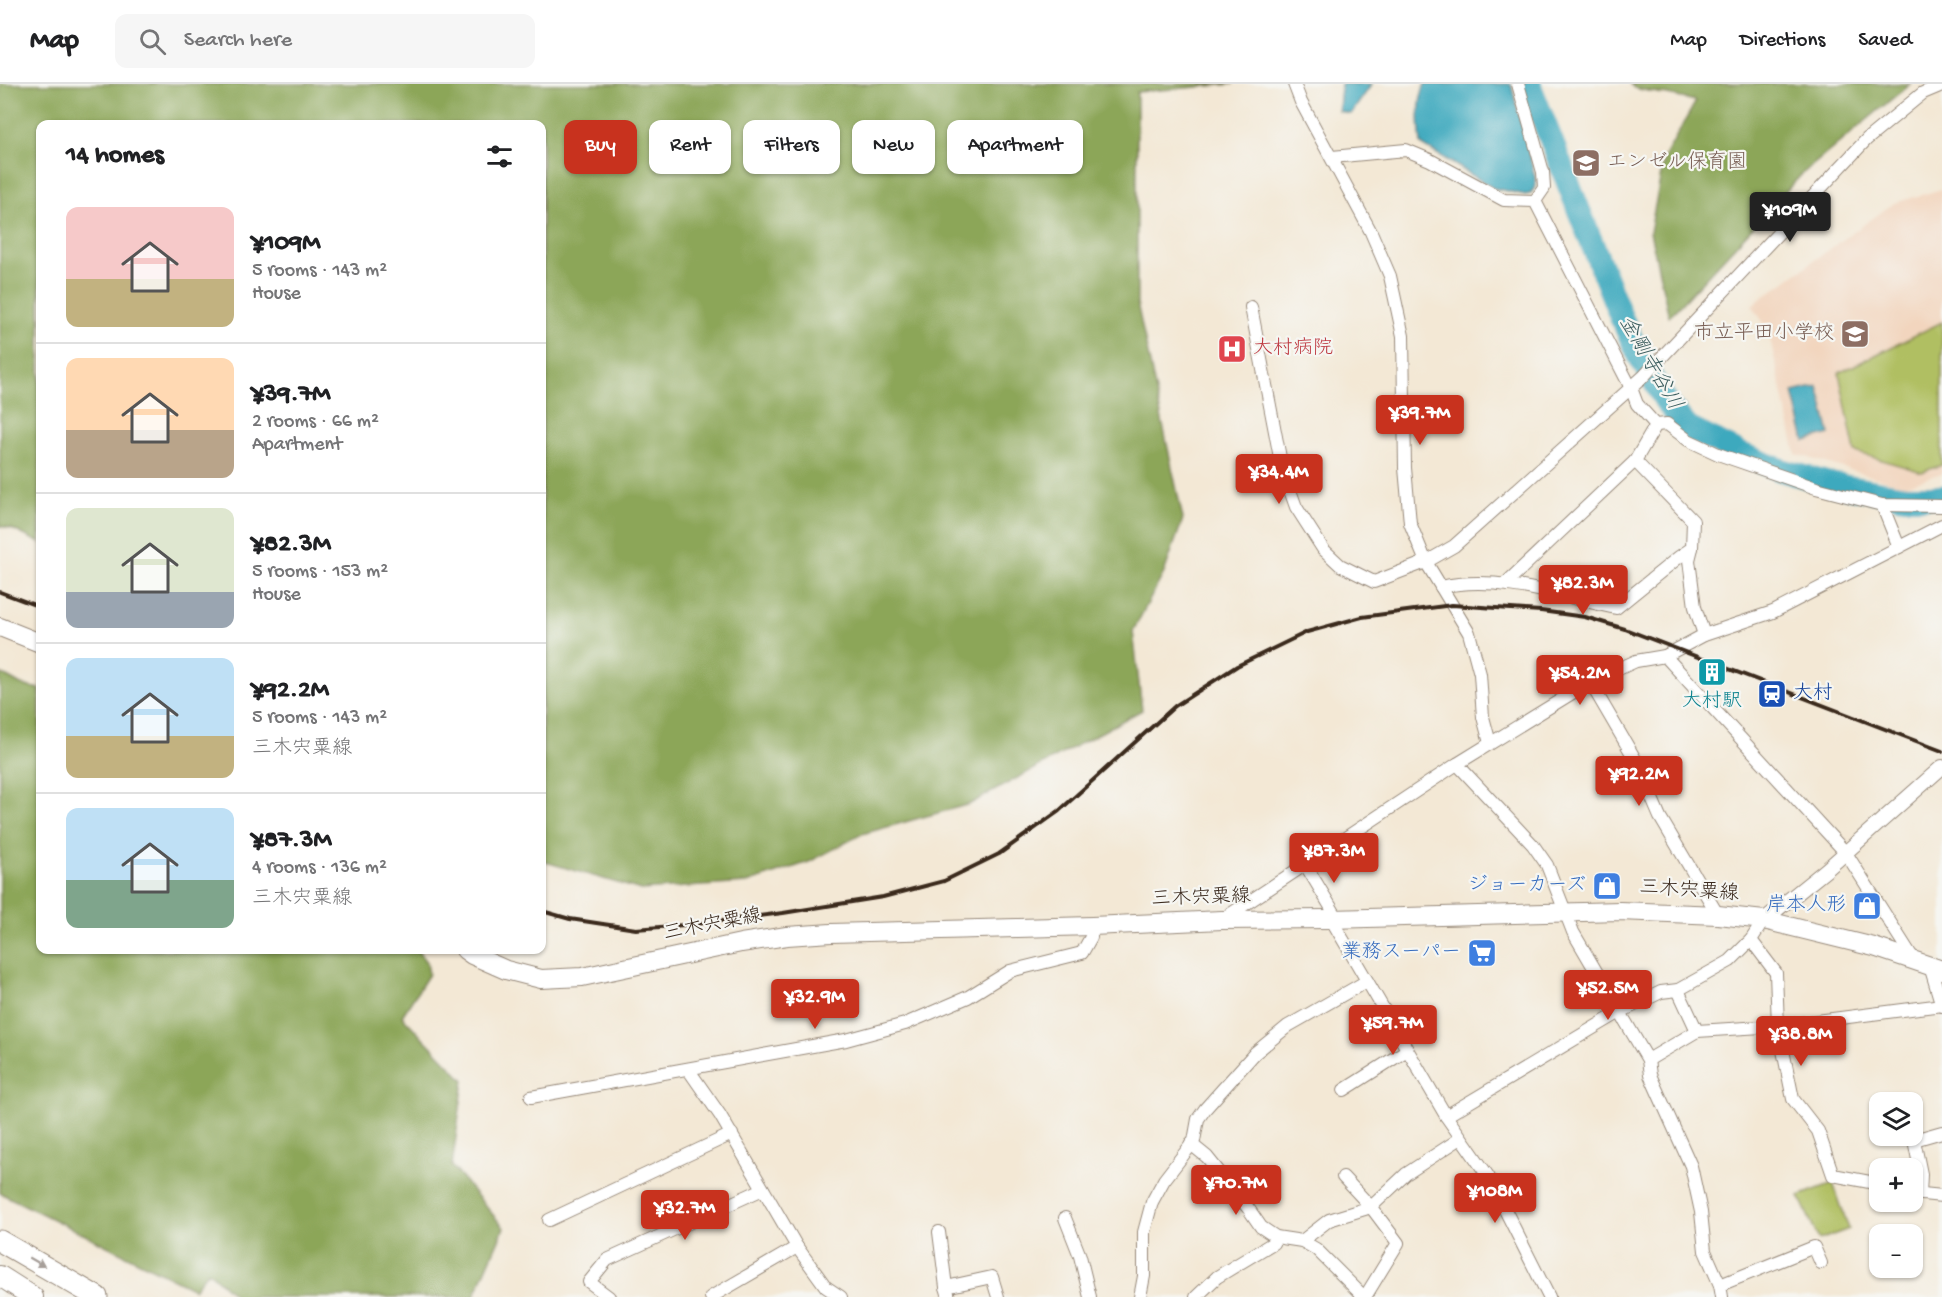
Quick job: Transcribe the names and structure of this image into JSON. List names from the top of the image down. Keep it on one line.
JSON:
{"streets":{"main road":["三木宍粟線"]},"water":["金剛寺谷川"],"places":{"school or university":["エンゼル保育園","市立平田小学校"],"hospital":["大村病院"],"building":["大村駅"],"station":["大村"],"shop":["ジョーカーズ","岸本人形"],"supermarket":["業務スーパー"]},"page":{"header":"Map","search":"Search here","nav":["Map","Directions","Saved"],"chip":["Buy","Rent","Filters","New","Apartment"],"heading":"14 homes","price":["¥109M","¥39.7M","¥34.4M","¥82.3M","¥54.2M","¥92.2M","¥87.3M","¥52.5M","¥32.9M","¥59.7M","¥38.8M","¥70.7M","¥108M","¥32.7M"],"list":[{"name":"¥109M","note":"5 rooms · 143 m² · House"},{"name":"¥39.7M","note":"2 rooms · 66 m² · Apartment"},{"name":"¥82.3M","note":"5 rooms · 153 m² · House"},{"name":"¥92.2M","note":"5 rooms · 143 m² · 三木宍粟線"},{"name":"¥87.3M","note":"4 rooms · 136 m² · 三木宍粟線"}],"map_buttons":["+","−"]}}
